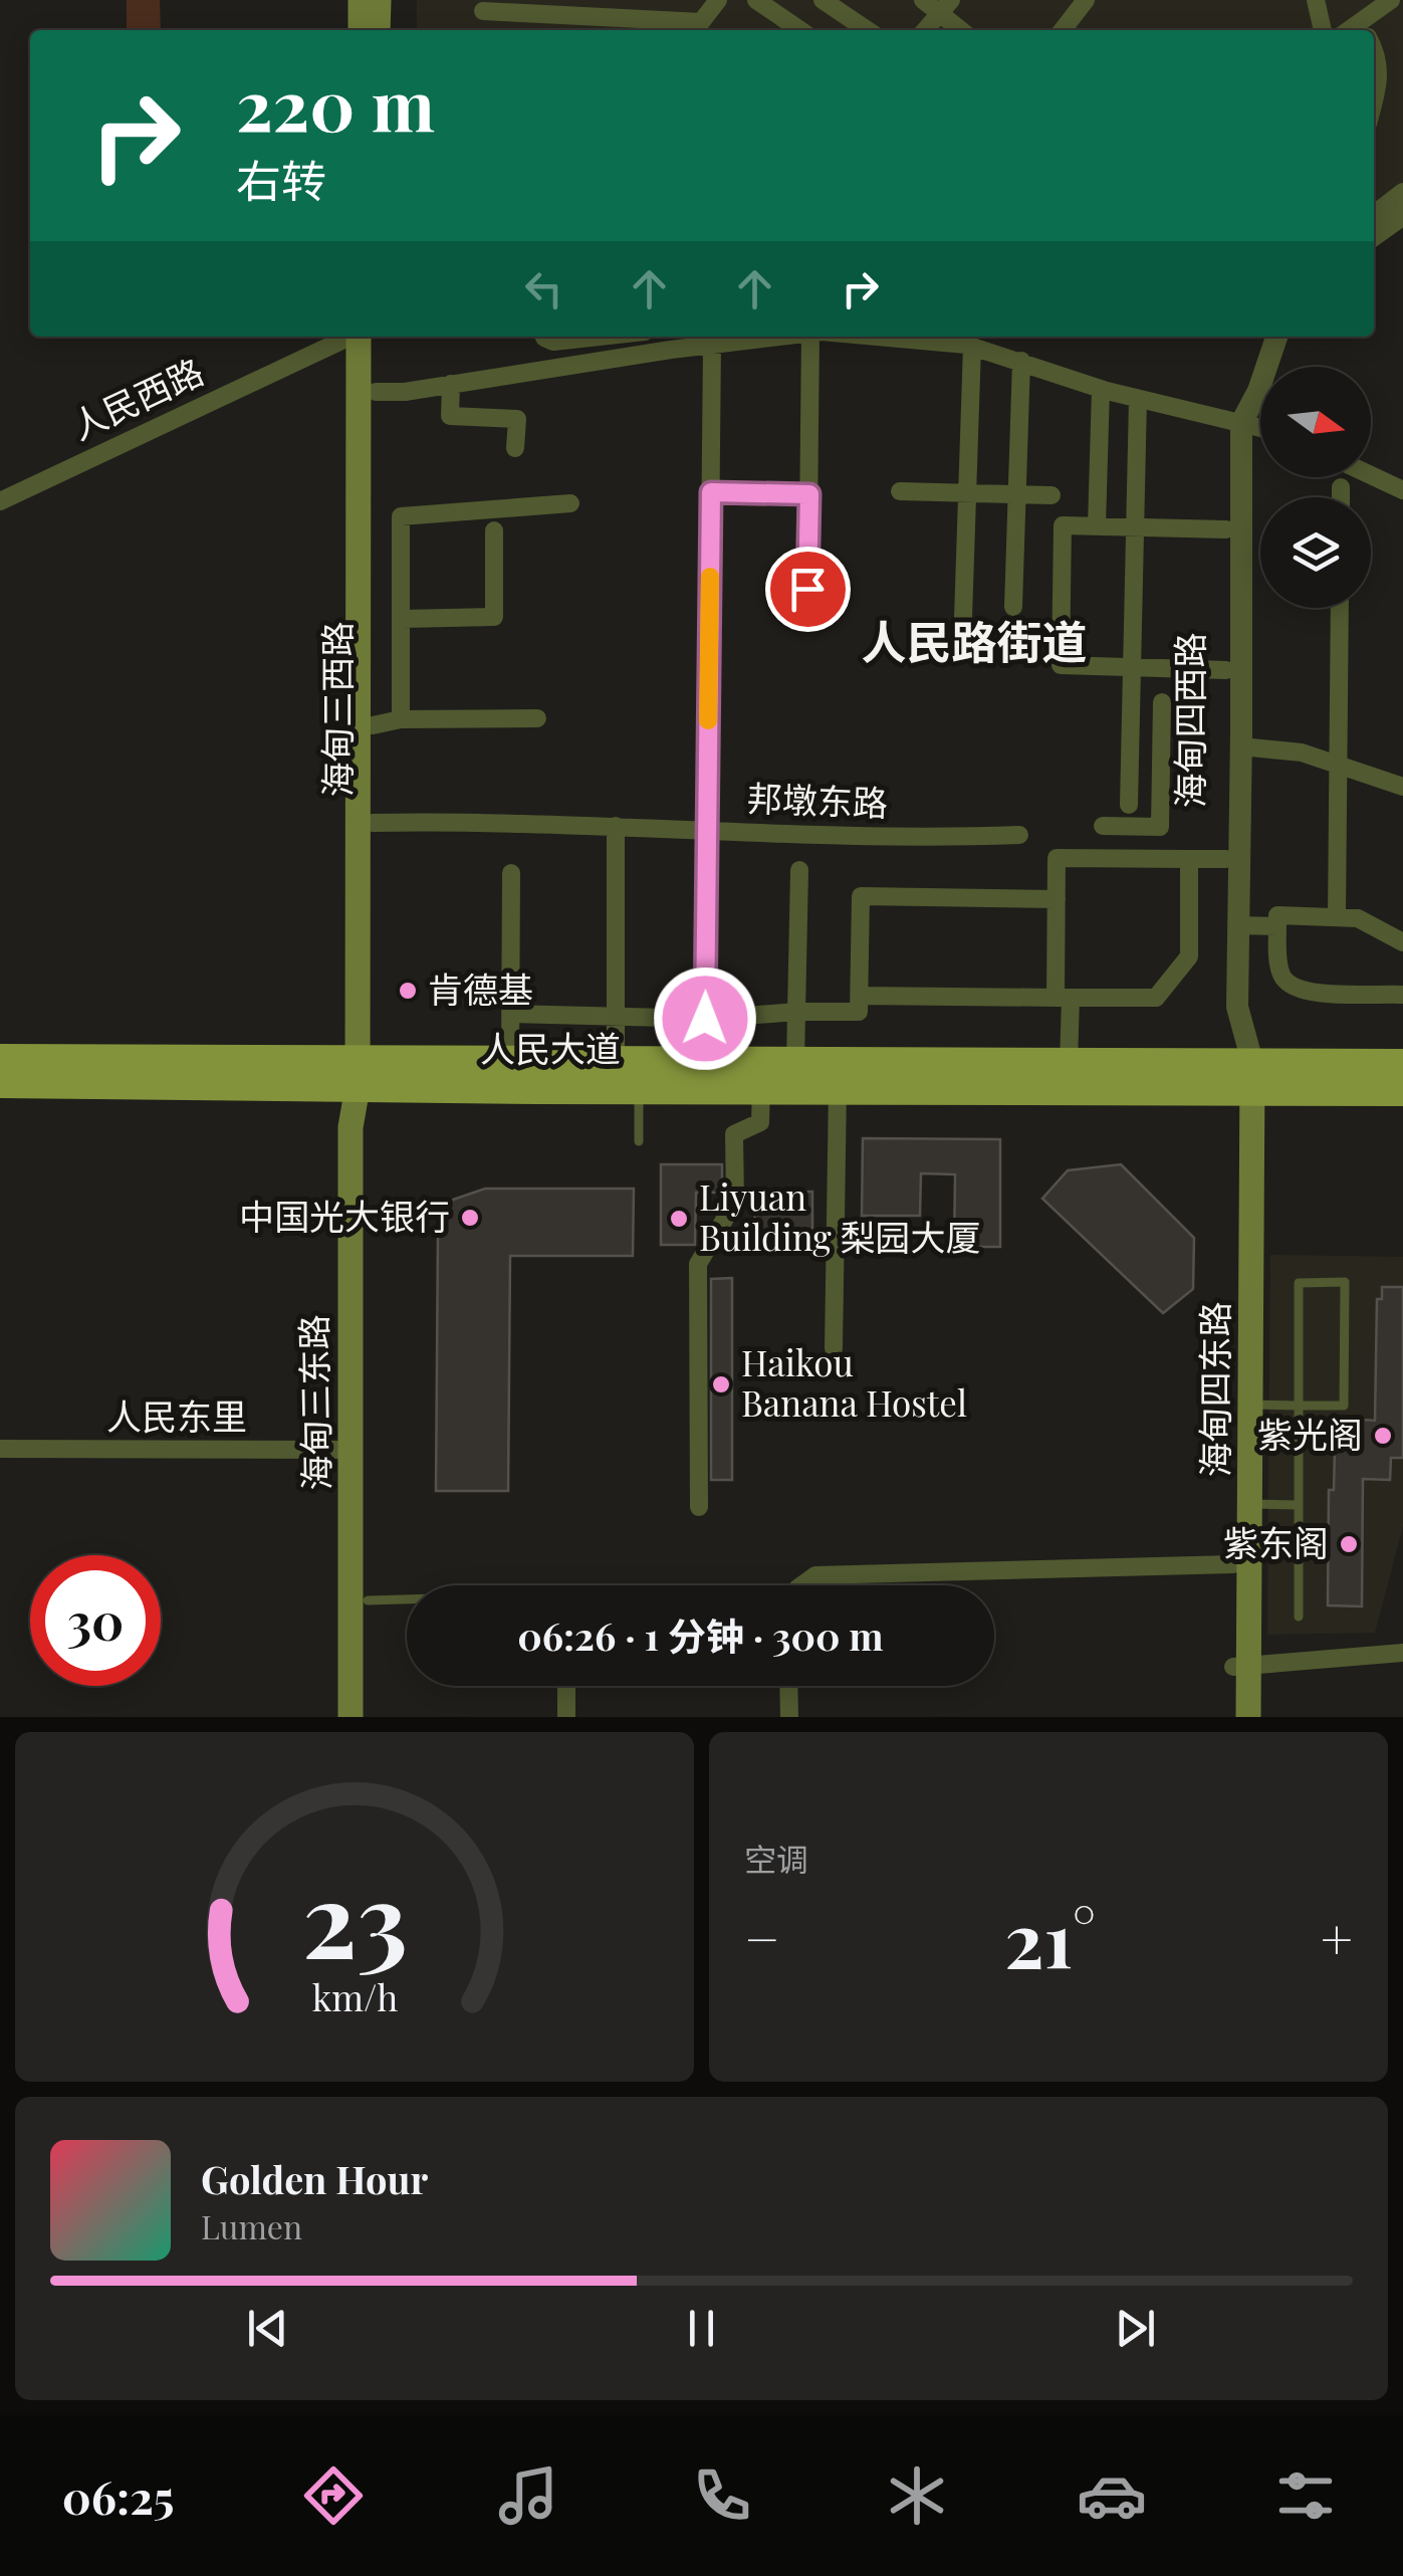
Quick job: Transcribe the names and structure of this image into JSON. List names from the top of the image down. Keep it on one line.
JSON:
{"streets":{"main road":["海甸三西路","人民大道","海甸四东路","海甸三东路"],"street":["人民西路","海甸四西路","邦墩东路","人民东里"]},"crossings":[["海甸三西路","邦墩东路"],["海甸三西路","人民大道"],["海甸三西路","海甸三东路"],["海甸四西路","人民大道"],["海甸四西路","海甸四东路"],["人民大道","海甸四东路"],["人民大道","海甸三东路"],["海甸三东路","人民东里"]],"districts":["人民路街道"],"places":["肯德基","中国光大银行","Liyuan Building 梨园大厦","Haikou Banana Hostel","紫光阁","紫东阁"],"north":"right","page":{"turn":["220 m","右转"],"limit":"30","trip":"06:26 · 1 分钟 · 300 m","tile":"空调","heat":["−","21°","+"],"song":["Golden Hour","Lumen"],"tabs":"06:25","gauge":["23","km/h"]}}
